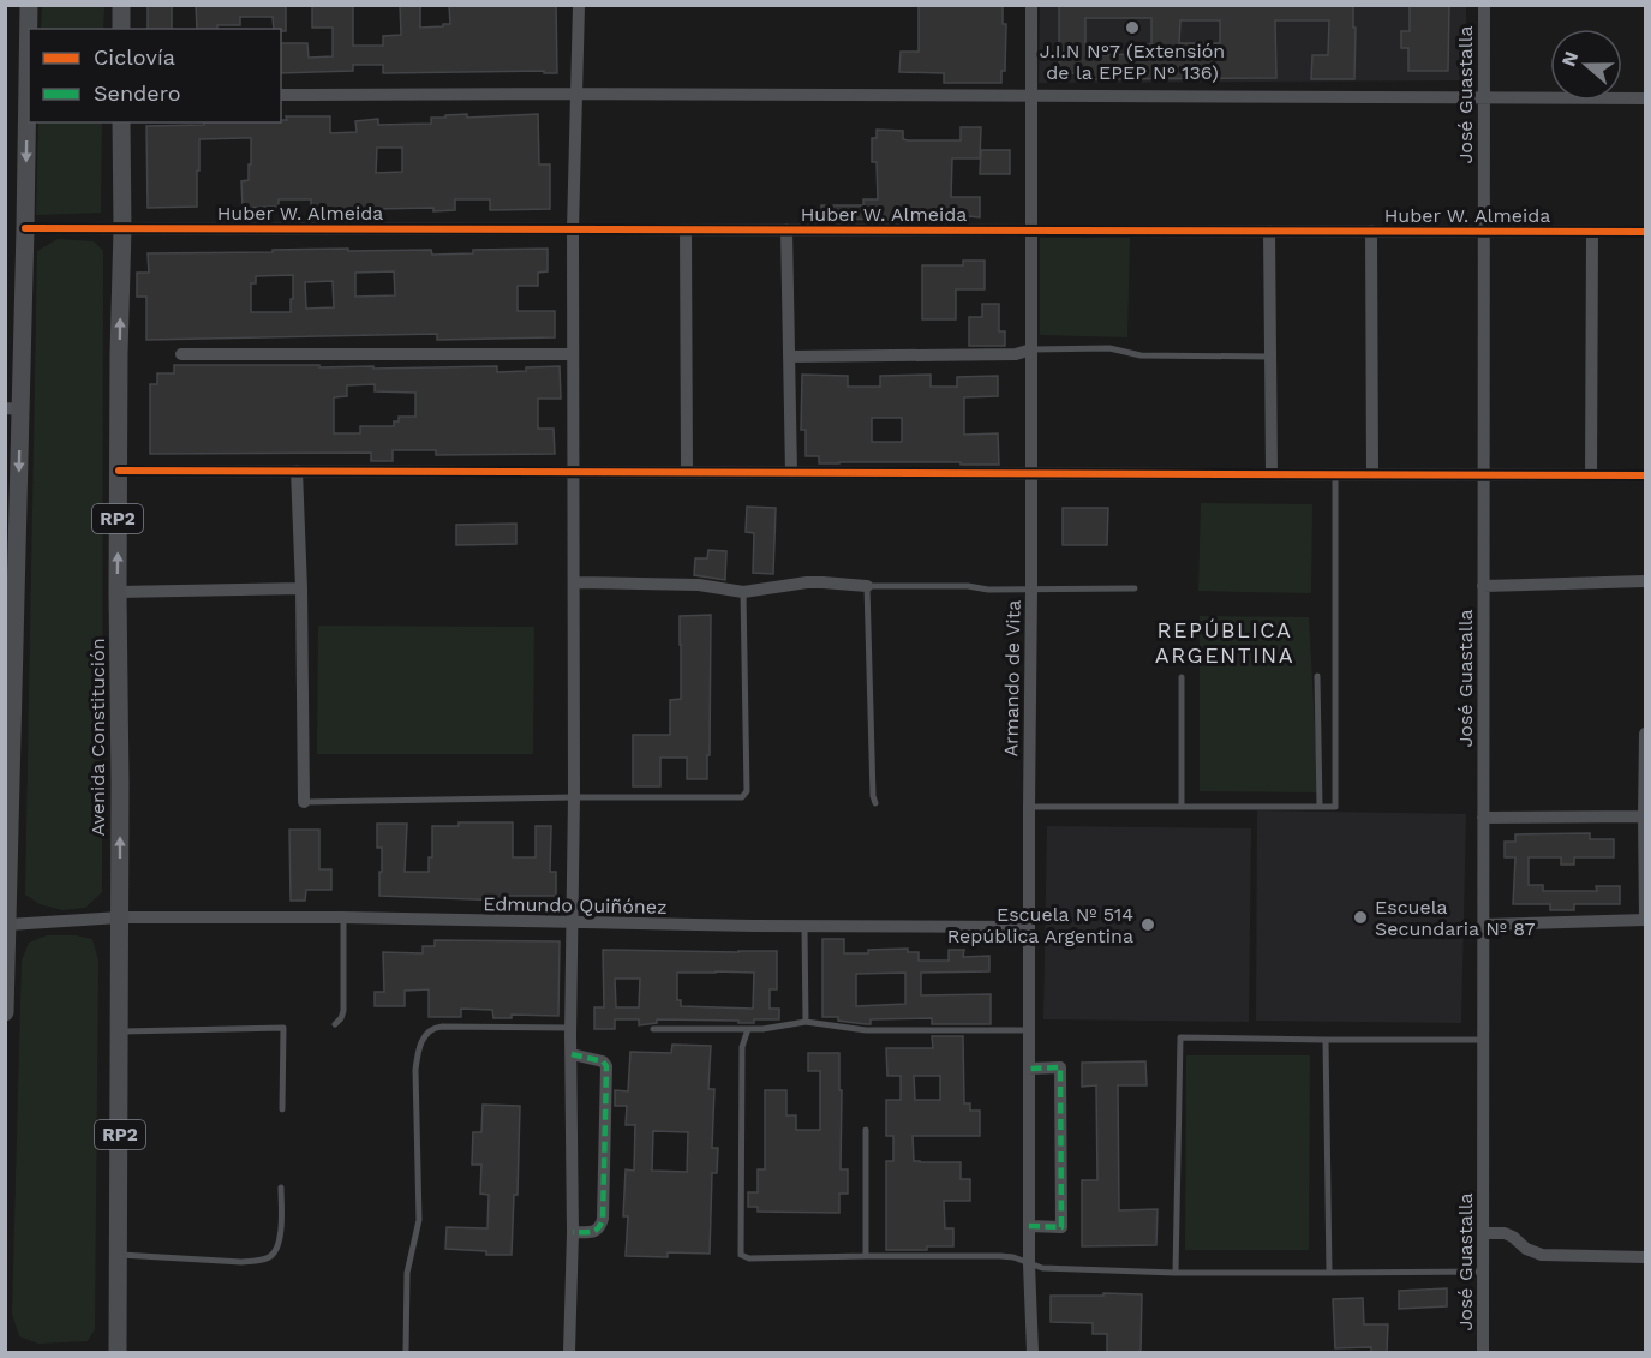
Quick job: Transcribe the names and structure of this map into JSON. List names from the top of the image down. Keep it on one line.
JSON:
{"streets":{"main road":["RP2","Avenida Constitución"],"street":["José Guastalla","Huber W. Almeida","Armando de Vita","Edmundo Quiñónez"]},"crossings":[["José Guastalla","Huber W. Almeida"],["Huber W. Almeida","Armando de Vita"],["Huber W. Almeida","Avenida Constitución"],["Armando de Vita","Edmundo Quiñónez"],["Avenida Constitución","Edmundo Quiñónez"]],"districts":["REPÚBLICA ARGENTINA"],"places":["J.I.N N°7 (Extensión de la EPEP N° 136)","Escuela Secundaria Nº 87","Escuela Nº 514 República Argentina"],"legend":["Ciclovía","Sendero"],"north":"left"}
